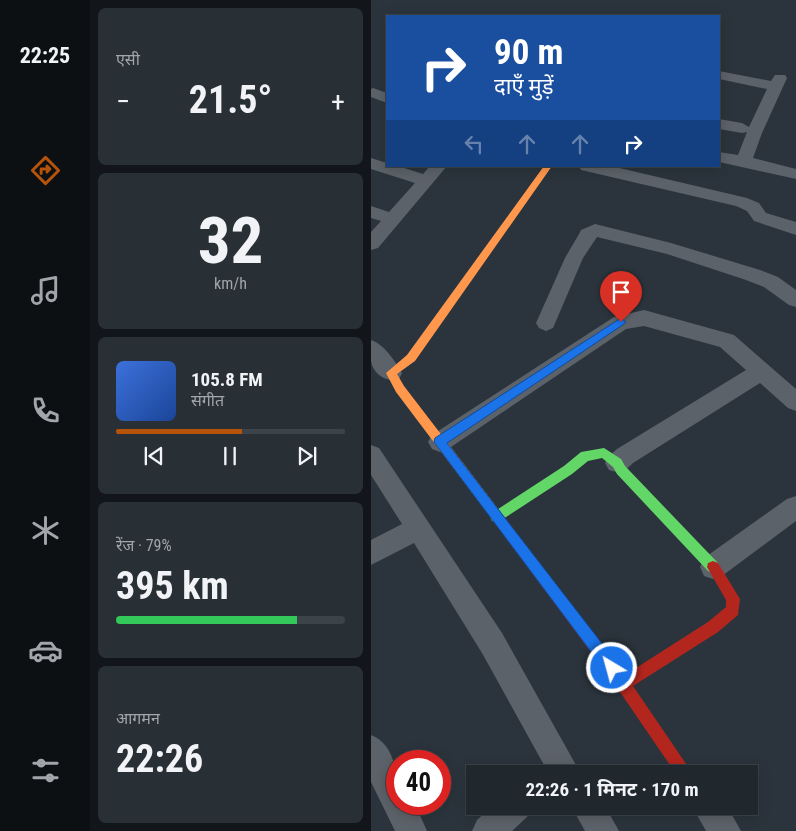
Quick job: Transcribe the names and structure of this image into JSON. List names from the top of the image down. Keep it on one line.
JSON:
{"page":{"tabs":"22:25","tile":["एसी",["32","km/h"],["रेंज · 79%","395 km"],["आगमन","22:26"]],"turn":["90 m","दाएँ मुड़ें"],"heat":["−","21.5°","+"],"song":["105.8 FM","संगीत"],"limit":"40","trip":"22:26 · 1 मिनट · 170 m"}}
